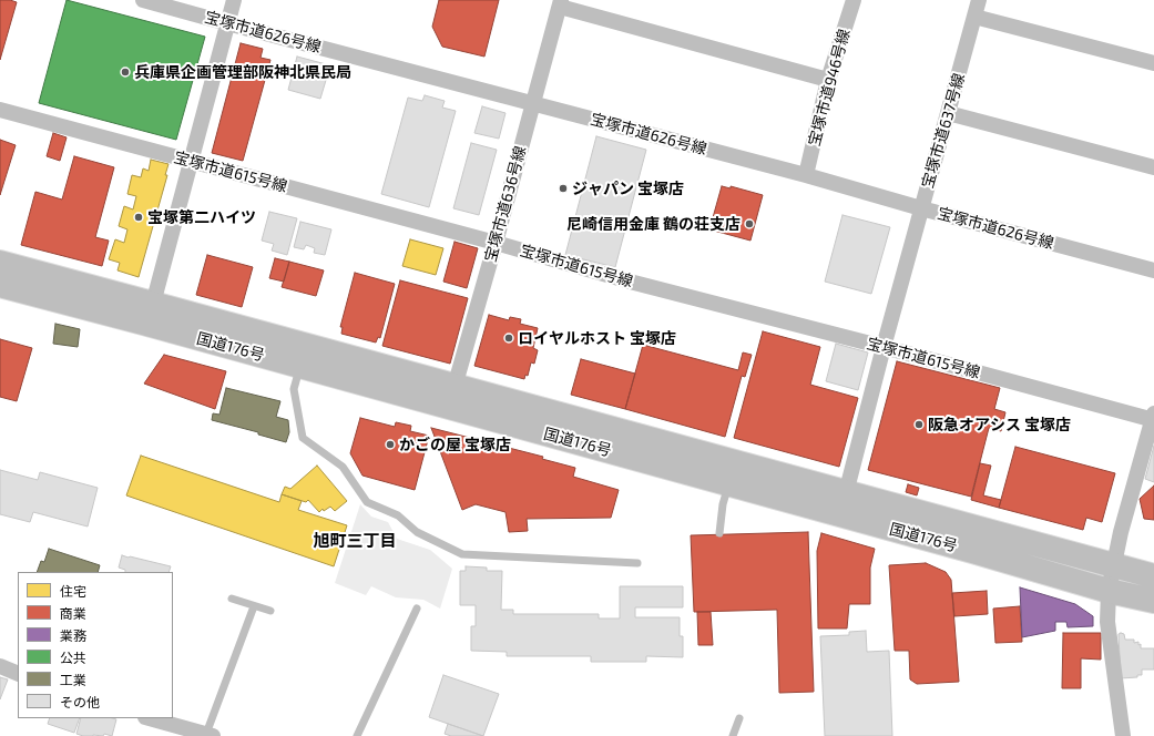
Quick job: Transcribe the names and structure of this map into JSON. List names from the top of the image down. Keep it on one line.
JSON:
{"streets":{"highway":["国道176号"],"street":["宝塚市道626号線","宝塚市道946号線","宝塚市道637号線","宝塚市道615号線","宝塚市道636号線"]},"crossings":[["宝塚市道626号線","宝塚市道946号線"],["宝塚市道626号線","宝塚市道637号線"],["宝塚市道626号線","宝塚市道636号線"],["宝塚市道637号線","宝塚市道615号線"],["宝塚市道637号線","国道176号"],["宝塚市道615号線","宝塚市道636号線"],["宝塚市道636号線","国道176号"]],"districts":["旭町三丁目"],"places":["兵庫県企画管理部阪神北県民局","ジャパン 宝塚店","宝塚第二ハイツ","尼崎信用金庫 鶴の荘支店","ロイヤルホスト 宝塚店","阪急オアシス 宝塚店","かごの屋 宝塚店"],"legend":["住宅","商業","業務","公共","工業","その他"]}
